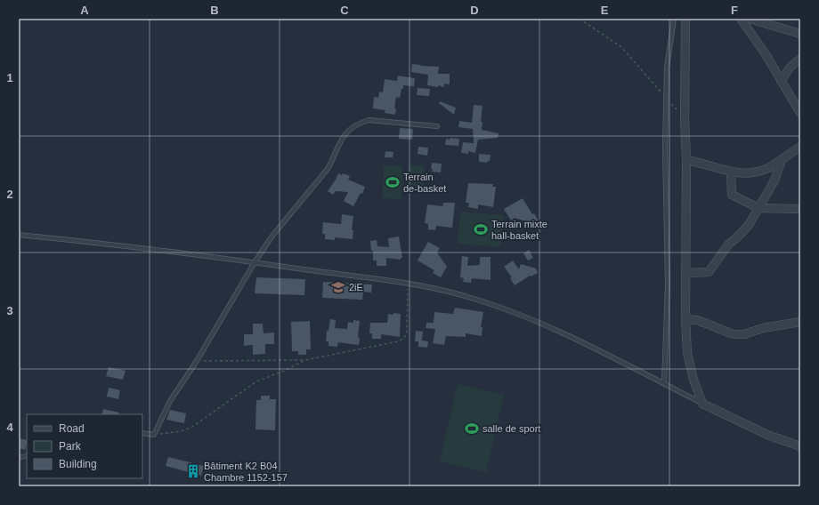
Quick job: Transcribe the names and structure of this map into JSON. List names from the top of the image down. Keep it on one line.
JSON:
{"places":{"sports":["Terrain de-basket","Terrain mixte hall-basket","salle de sport"],"school or university":["2iE"],"building":["Bâtiment K2 B04 Chambre 1152-157"]},"legend":["Road","Park","Building"],"grid":{"columns":["A","B","C","D","E","F"],"rows":["1","2","3","4"]}}
